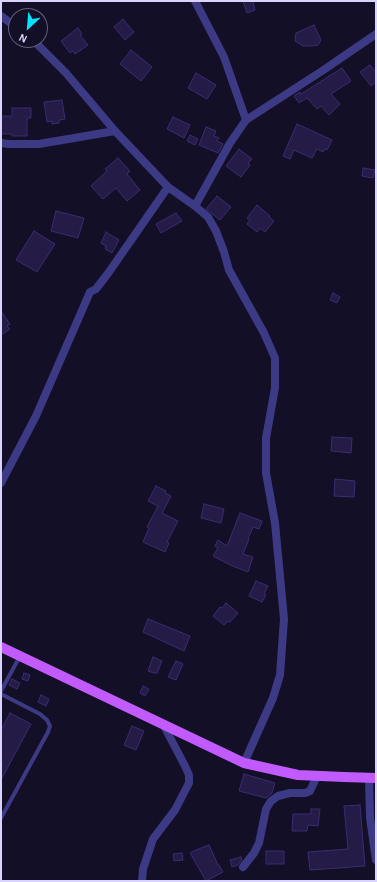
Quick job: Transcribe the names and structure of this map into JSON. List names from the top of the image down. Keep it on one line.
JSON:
{"north":"bottom left"}
